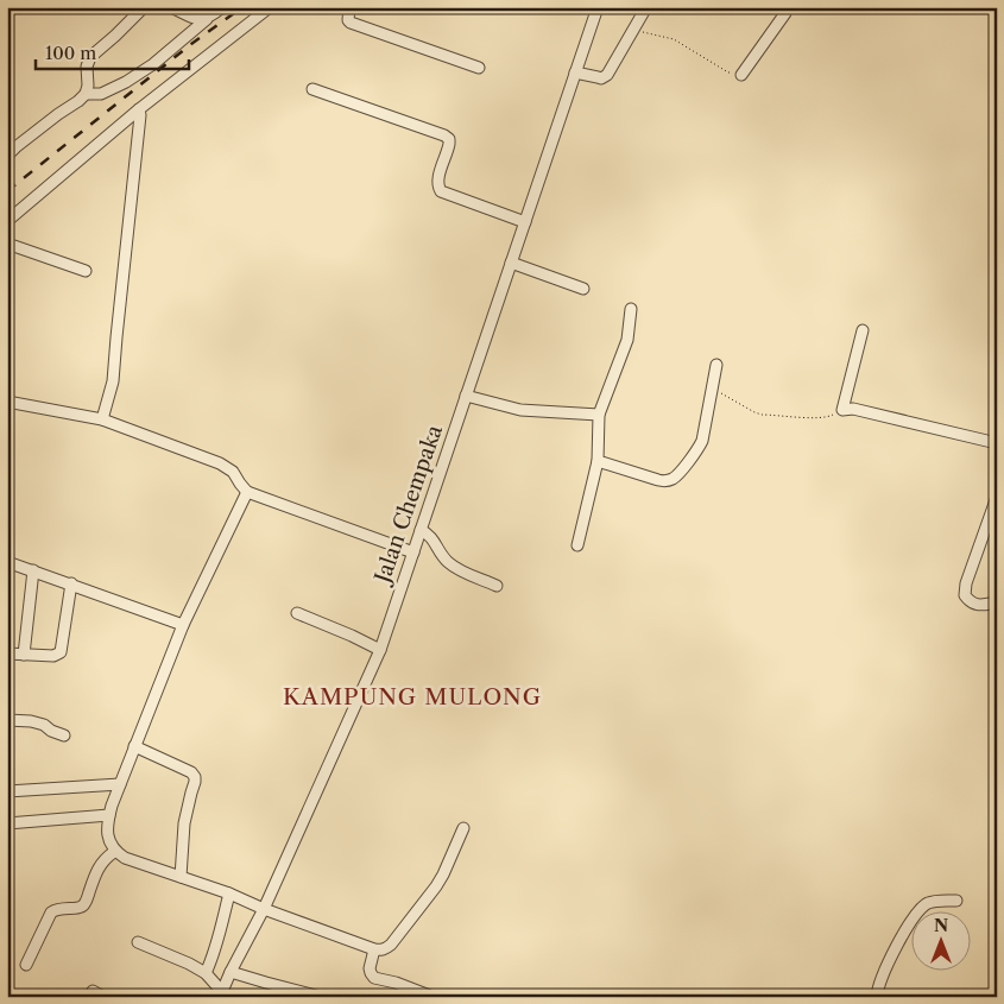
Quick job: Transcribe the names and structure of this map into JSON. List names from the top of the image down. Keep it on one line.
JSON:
{"streets":{"street":["Jalan Chempaka"]},"districts":["KAMPUNG MULONG"],"scale_bar":"100 m","north":"top"}
